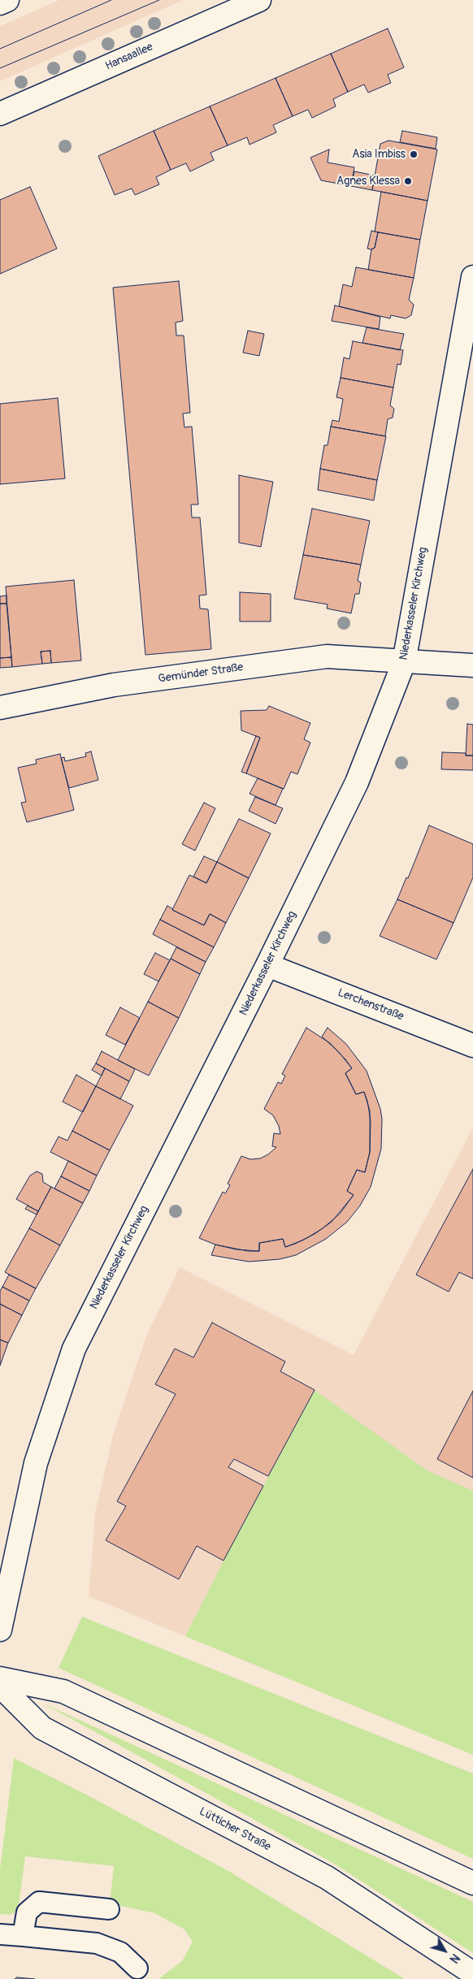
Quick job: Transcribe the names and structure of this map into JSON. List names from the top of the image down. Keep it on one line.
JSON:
{"streets":{"street":["Hansaallee","Niederkasseler Kirchweg","Gemünder Straße","Lerchenstraße","Lütticher Straße"]},"crossings":[["Niederkasseler Kirchweg","Gemünder Straße"],["Niederkasseler Kirchweg","Lerchenstraße"]],"places":["Asia Imbiss","Agnes Klessa"],"north":"bottom right"}
